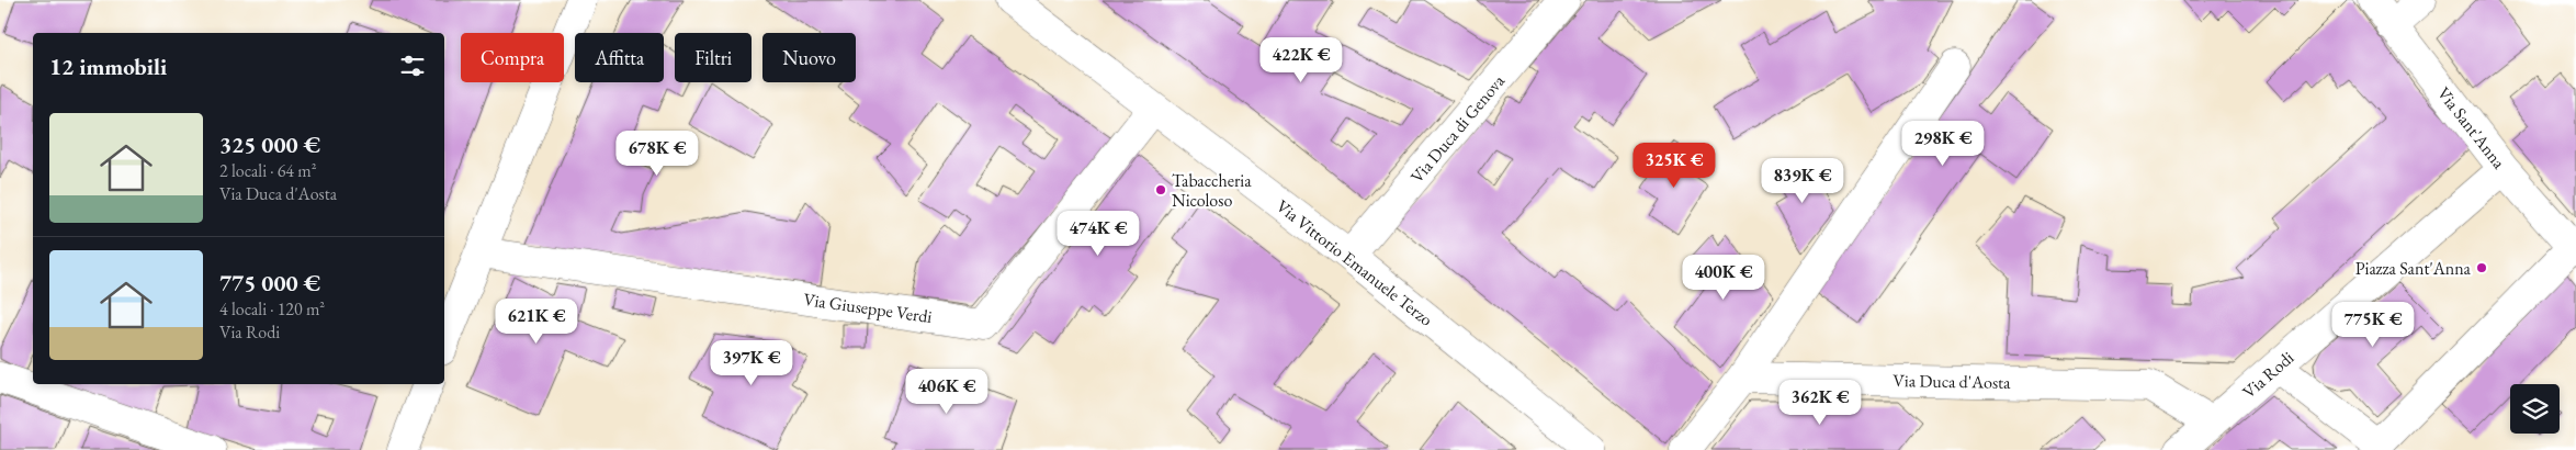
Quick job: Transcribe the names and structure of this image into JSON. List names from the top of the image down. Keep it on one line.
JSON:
{"streets":{"street":["Via Sant'Anna","Via Duca di Genova","Via Vittorio Emanuele Terzo","Via Giuseppe Verdi","Via Rodi","Via Duca d'Aosta"]},"crossings":[["Via Sant'Anna","Via Rodi"],["Via Duca di Genova","Via Vittorio Emanuele Terzo"],["Via Vittorio Emanuele Terzo","Via Giuseppe Verdi"],["Via Rodi","Via Duca d'Aosta"]],"places":["Tabaccheria Nicoloso","Piazza Sant'Anna"],"page":{"chip":["Compra","Affitta","Filtri","Nuovo"],"heading":"12 immobili","price":["422K €","298K €","678K €","325K €","839K €","474K €","400K €","621K €","775K €","397K €","406K €","362K €"],"list":[{"name":"325 000 €","note":"2 locali · 64 m² · Via Duca d'Aosta"},{"name":"775 000 €","note":"4 locali · 120 m² · Via Rodi"}]}}
